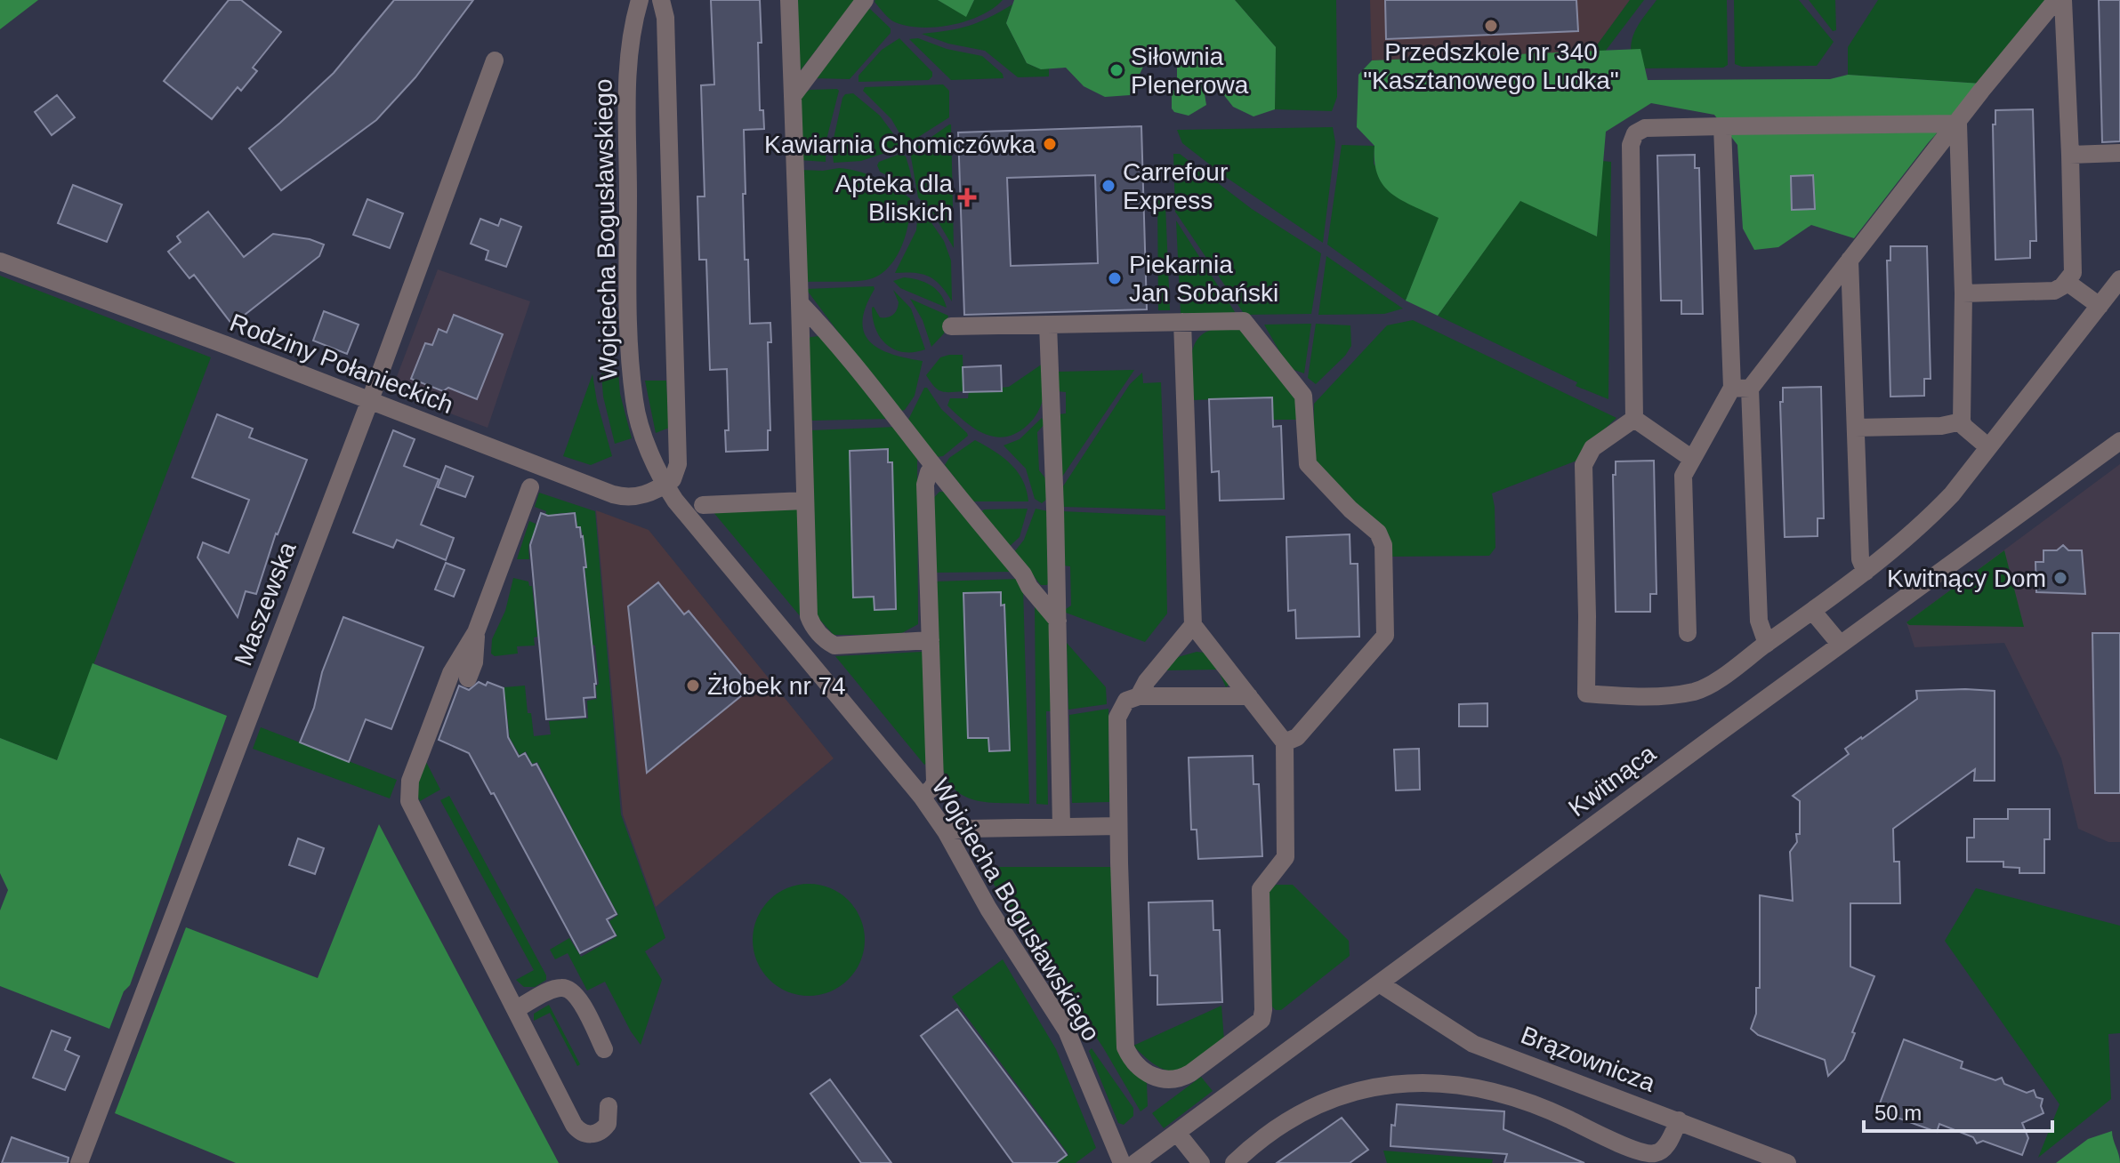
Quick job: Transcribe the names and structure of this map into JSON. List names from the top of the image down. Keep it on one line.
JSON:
{"streets":{"street":["Wojciecha Bogusławskiego","Rodziny Połanieckich","Maszewska","Kwitnąca","Brązownicza"]},"crossings":[["Wojciecha Bogusławskiego","Rodziny Połanieckich"],["Rodziny Połanieckich","Maszewska"],["Kwitnąca","Brązownicza"]],"places":{"other":["Przedszkole nr 340 \"Kasztanowego Ludka\"","Siłownia Plenerowa","Kawiarnia Chomiczówka","Carrefour Express","Piekarnia Jan Sobański","Kwitnący Dom","Żłobek nr 74"],"health":["Apteka dla Bliskich"]},"scale_bar":"50 m"}
